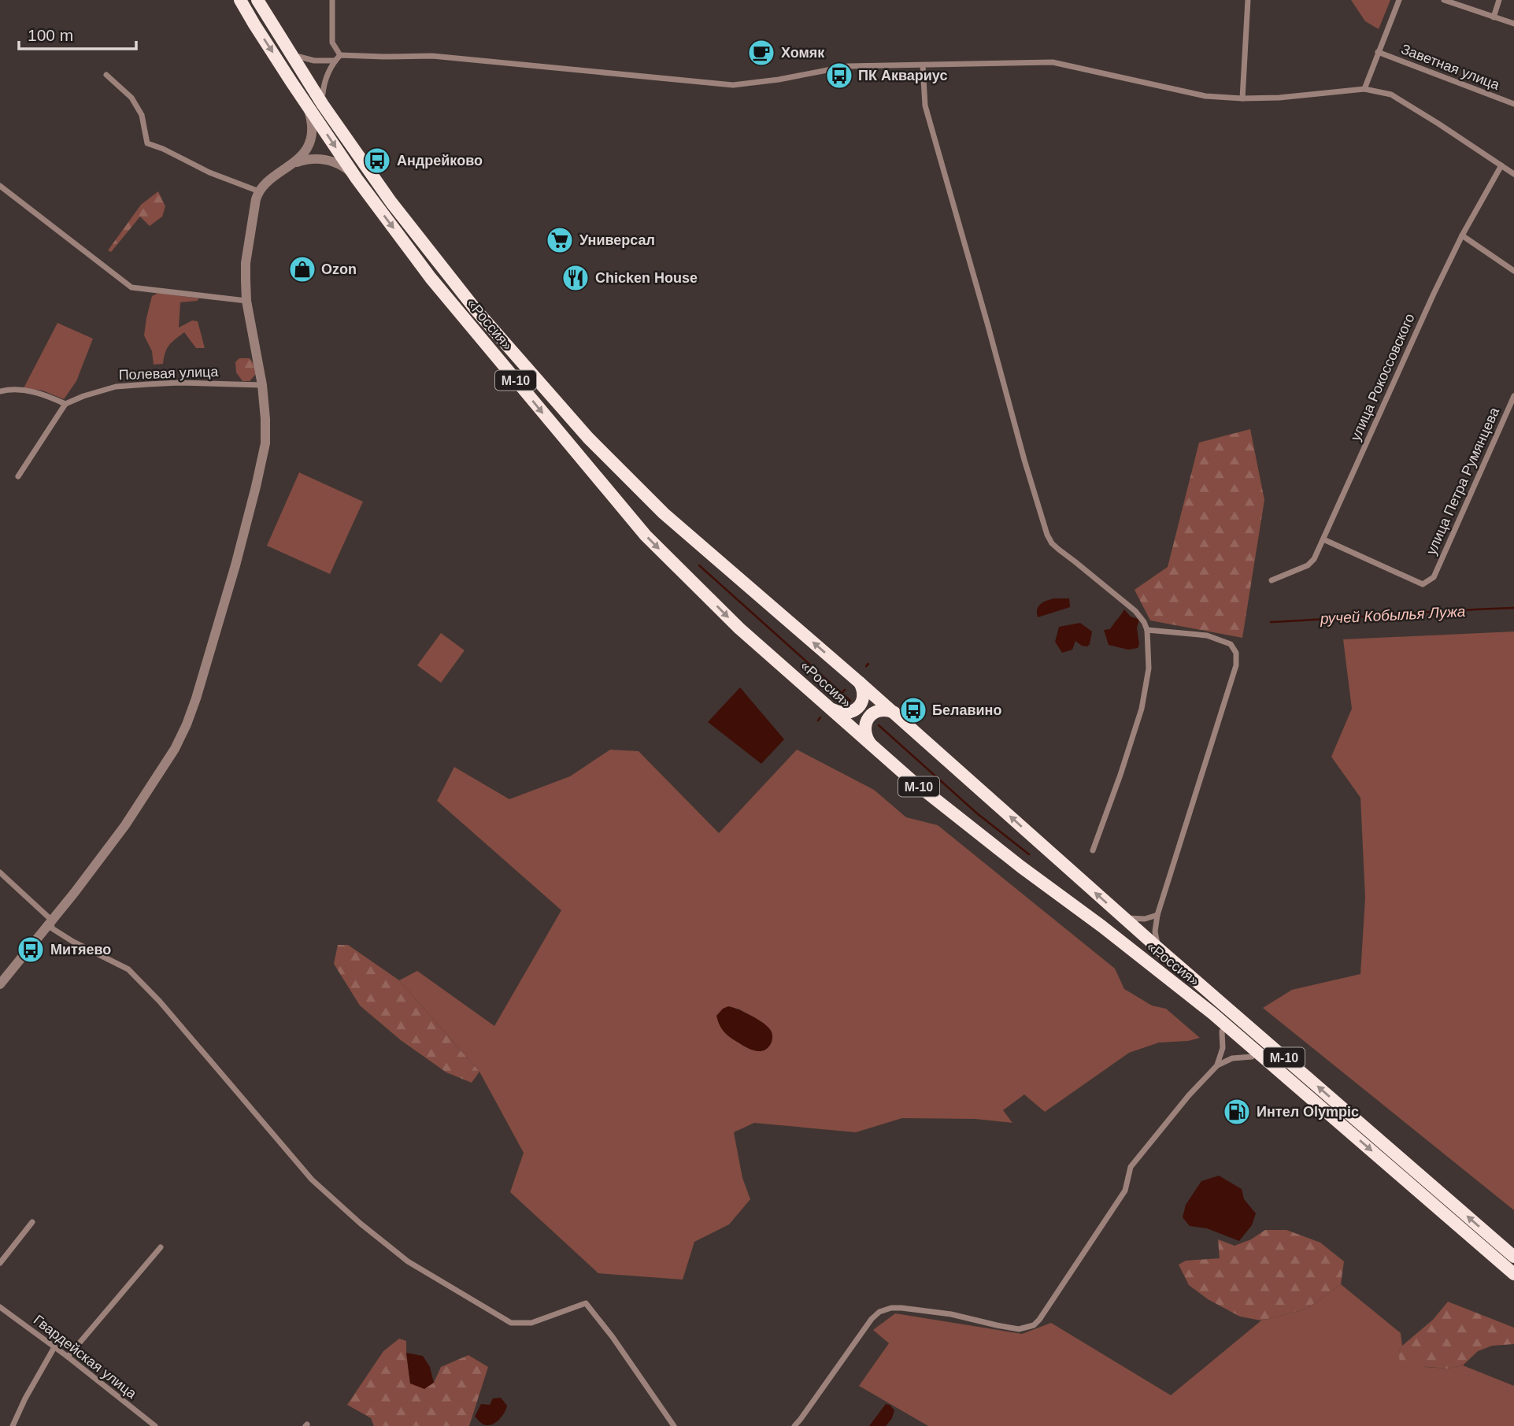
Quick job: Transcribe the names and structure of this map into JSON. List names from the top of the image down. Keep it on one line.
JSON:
{"streets":{"highway":["«Россия»","М-10"],"street":["Заветная улица","Полевая улица","улица Рокоссовского","улица Петра Румянцева","Гвардейская улица"]},"crossings":[["улица Рокоссовского","улица Петра Румянцева"]],"water":["ручей Кобылья Лужа"],"places":{"cafe":["Хомяк"],"bus stop":["ПК Аквариус","Андрейково","Белавино","Митяево"],"supermarket":["Универсал"],"shop":["Ozon"],"restaurant":["Chicken House"],"fuel station":["Интел Olympic"]},"scale_bar":"100 m"}
